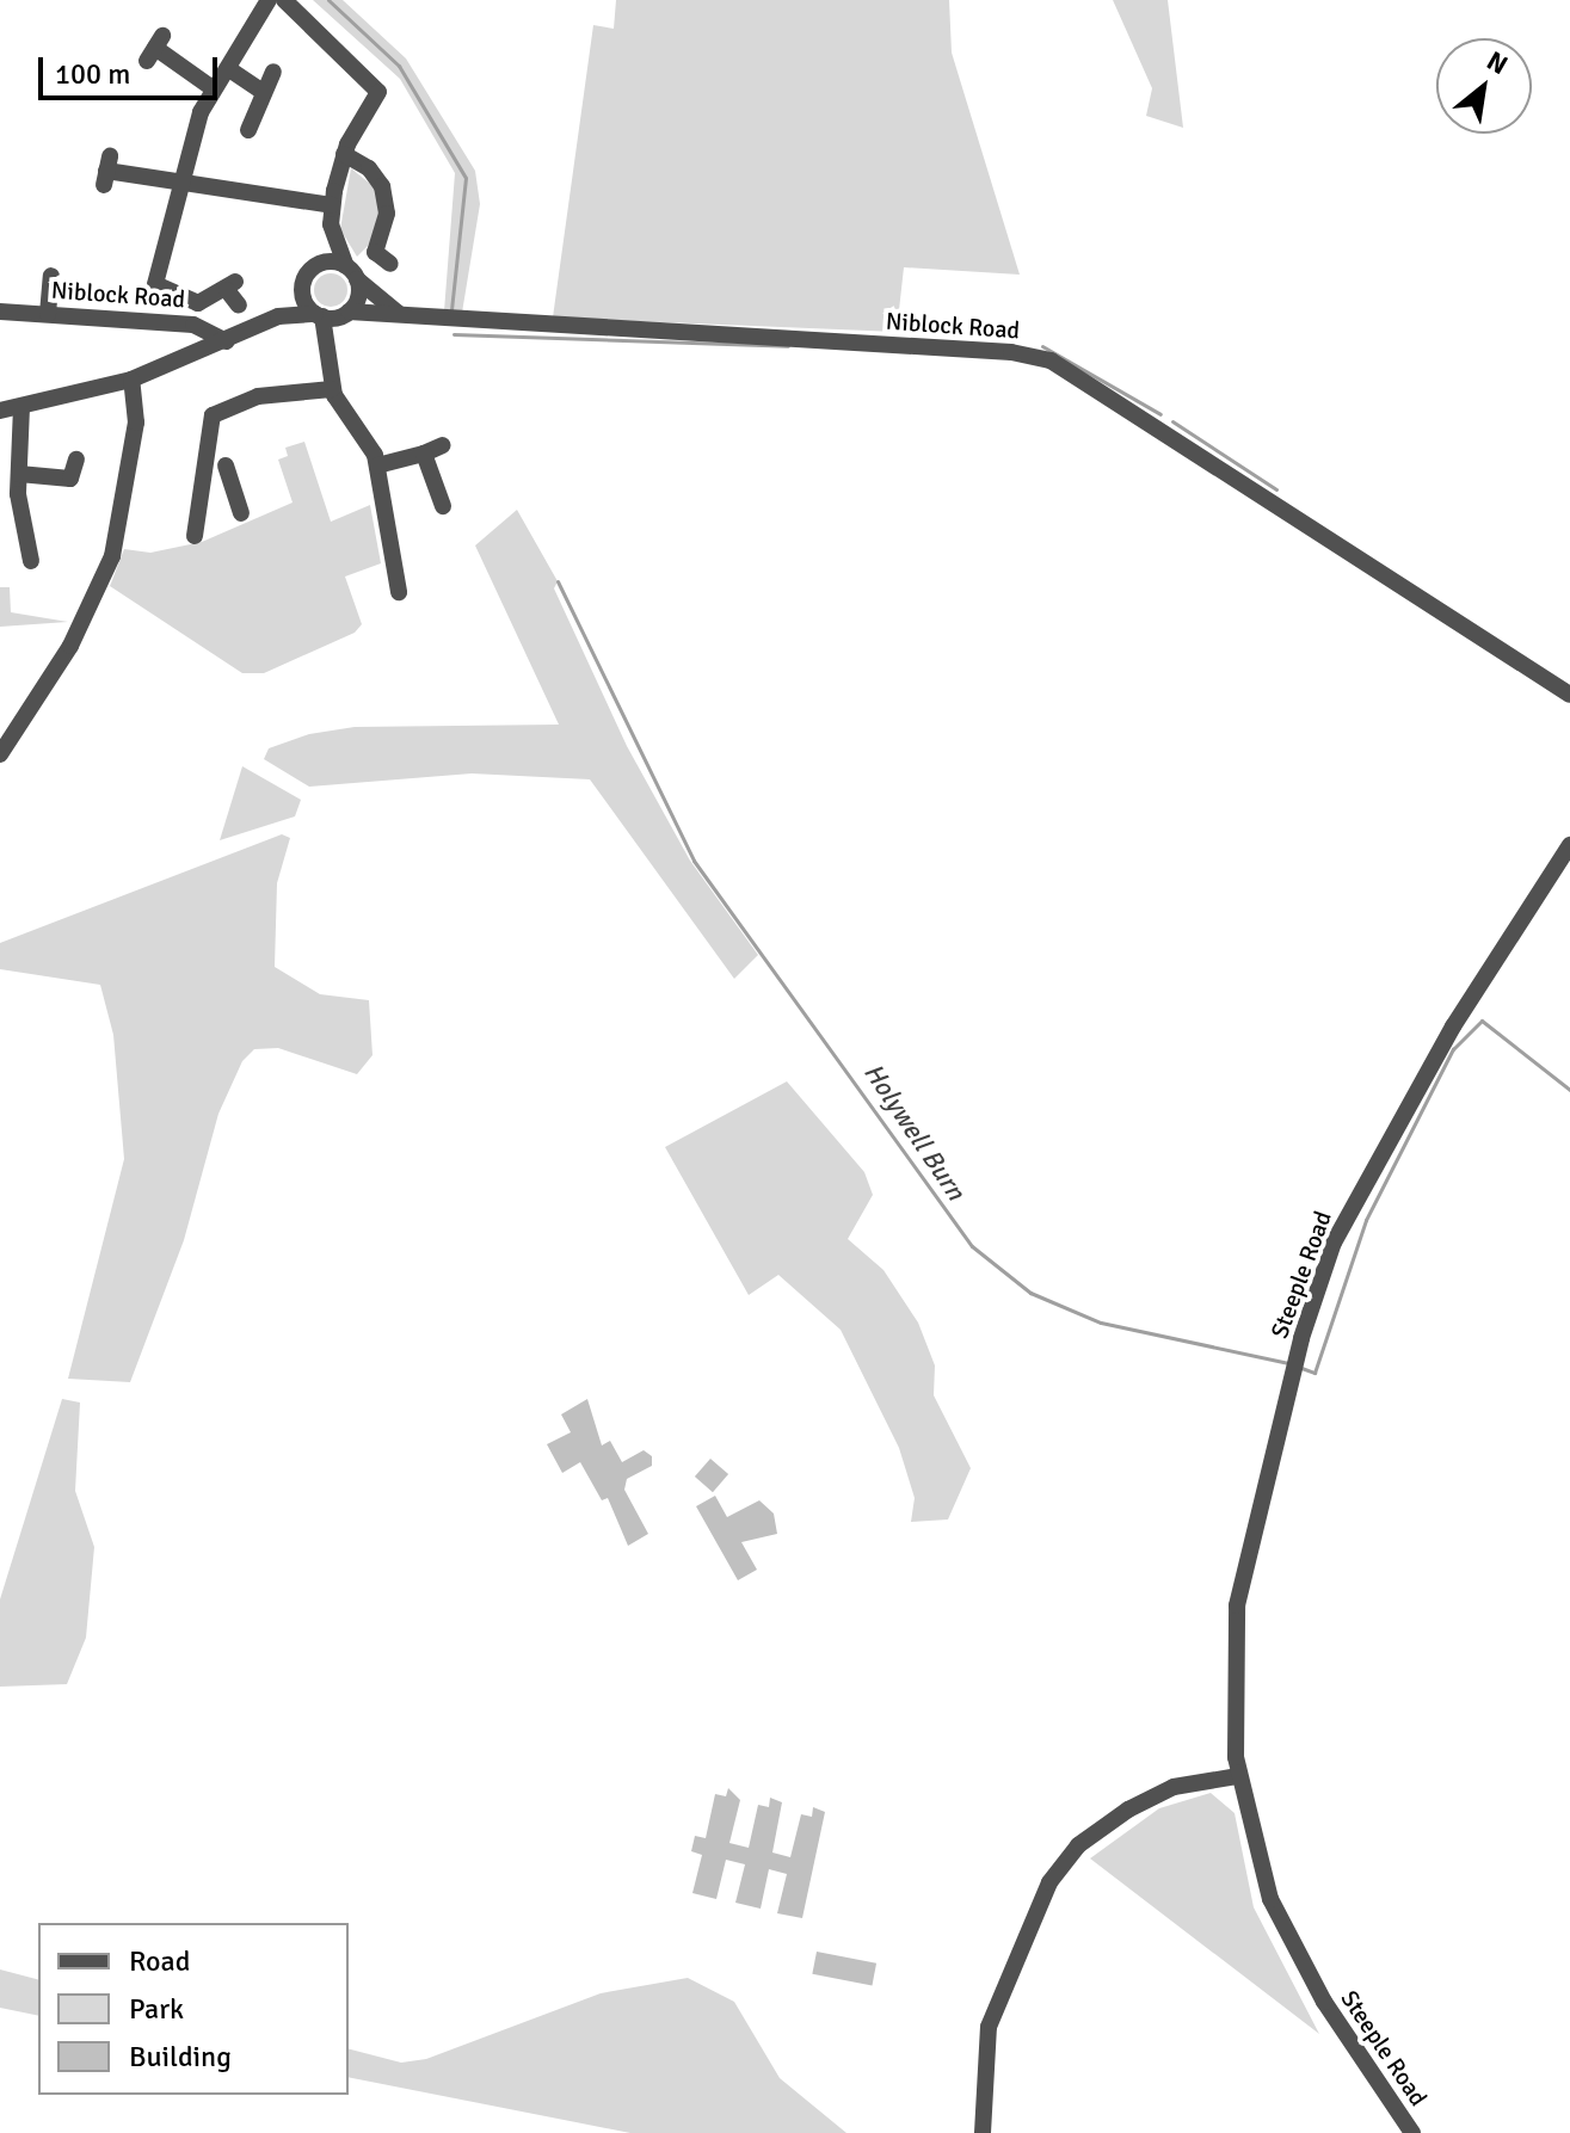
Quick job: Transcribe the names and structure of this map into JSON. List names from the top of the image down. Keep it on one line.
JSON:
{"streets":{"street":["Niblock Road","Steeple Road"]},"water":["Holywell Burn"],"legend":["Road","Park","Building"],"scale_bar":"100 m","north":"top right"}
